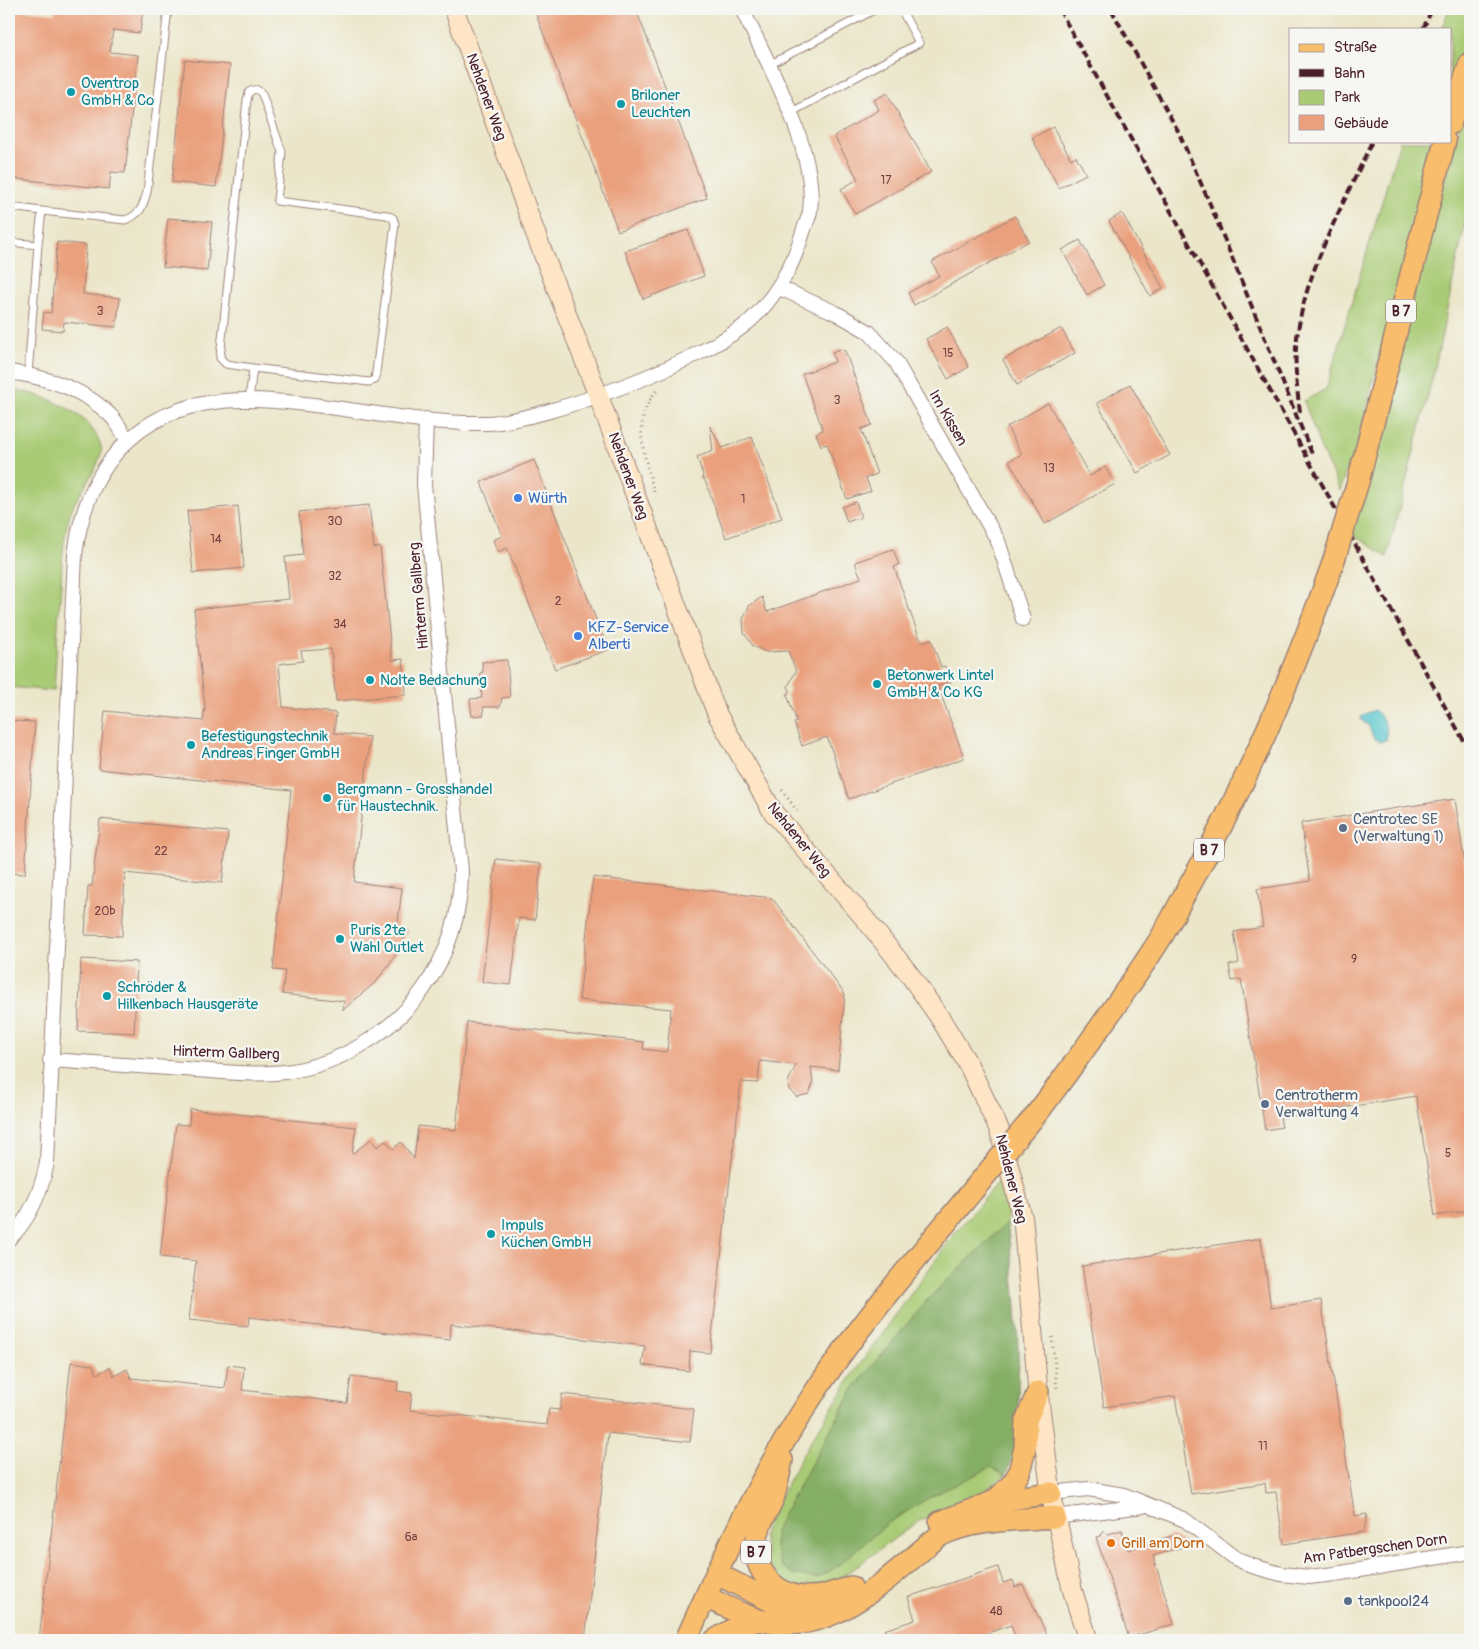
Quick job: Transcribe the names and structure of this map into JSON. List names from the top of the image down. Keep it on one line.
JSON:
{"streets":{"main road":["B 7"],"street":["Nehdener Weg","Im Kissen","Hinterm Gallberg","Am Patbergschen Dorn"]},"crossings":[["Nehdener Weg","B 7"],["Nehdener Weg","Am Patbergschen Dorn"],["B 7","Am Patbergschen Dorn"]],"places":["Oventrop GmbH & Co","Briloner Leuchten","Würth","KFZ-Service Alberti","Nolte Bedachung","Betonwerk Lintel GmbH & Co KG","Befestigungstechnik Andreas Finger GmbH","Bergmann - Grosshandel für Haustechnik.","Centrotec SE (Verwaltung 1)","Puris 2te Wahl Outlet","Schröder & Hilkenbach Hausgeräte","Centrotherm Verwaltung 4","Impuls Küchen GmbH","Grill am Dorn","tankpool24"],"house_numbers":["17","3","15","3","13","1","30","14","32","2","34","22","20b","9","5","11","6a","48"],"legend":["Straße","Bahn","Park","Gebäude"]}
